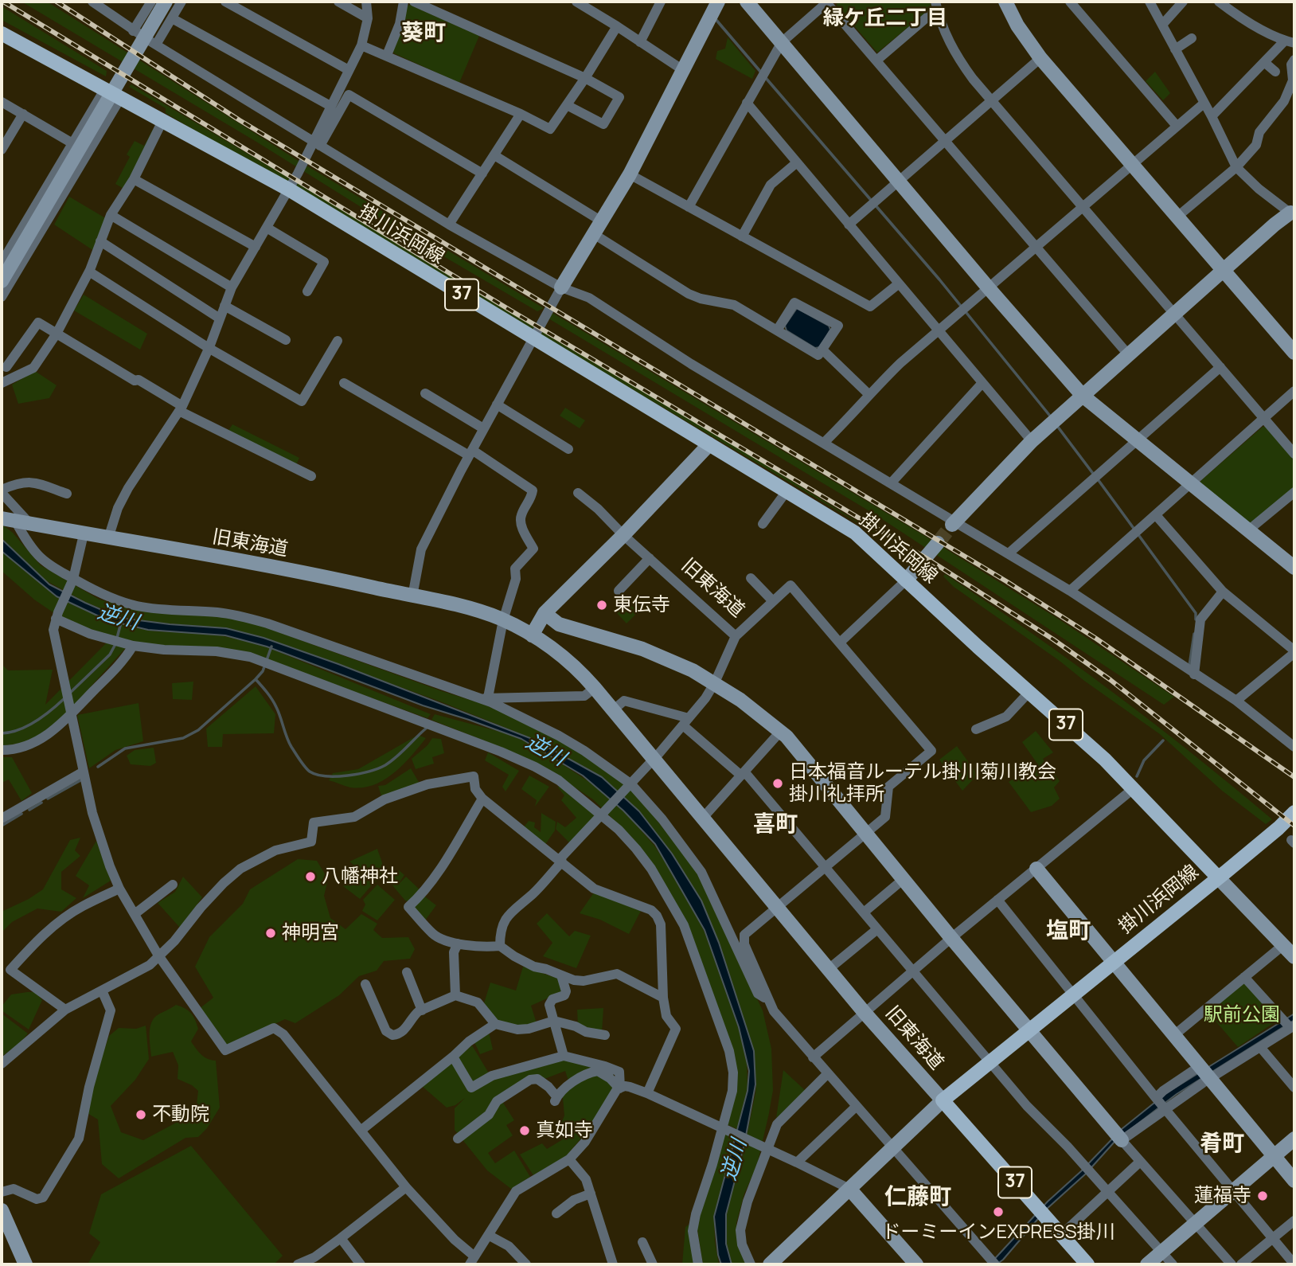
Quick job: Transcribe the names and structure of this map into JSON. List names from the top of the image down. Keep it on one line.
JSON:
{"streets":{"main road":["掛川浜岡線","37"],"street":["旧東海道"]},"crossings":[["掛川浜岡線","37"],["掛川浜岡線","旧東海道"],["37","旧東海道"]],"districts":["緑ケ丘二丁目","葵町","喜町","塩町","肴町","仁藤町"],"water":["逆川"],"parks":["駅前公園"],"places":["東伝寺","日本福音ルーテル掛川菊川教会 掛川礼拝所","八幡神社","神明宮","不動院","真如寺","蓮福寺","ドーミーインEXPRESS掛川"]}
